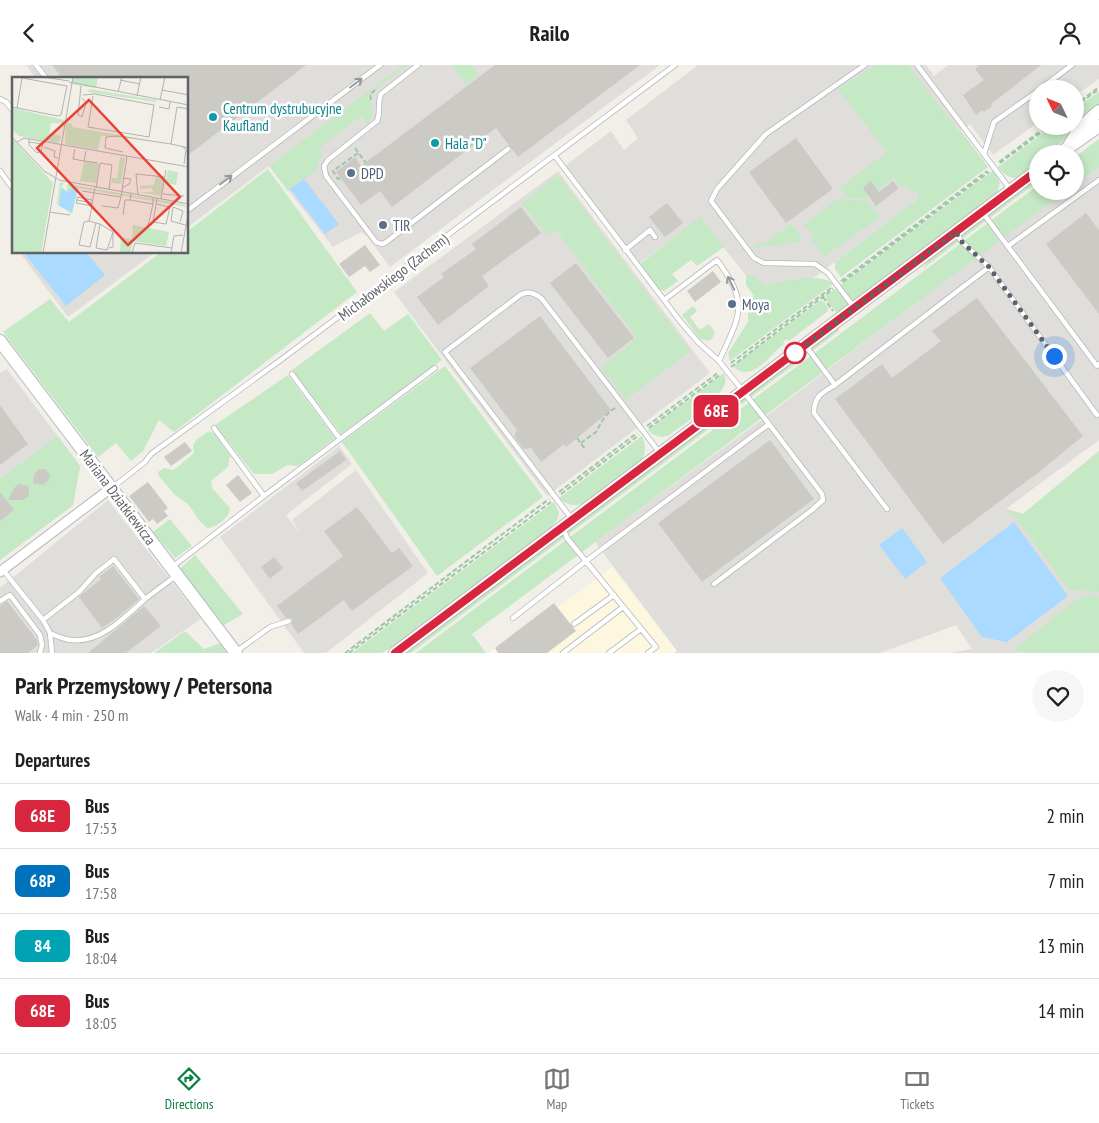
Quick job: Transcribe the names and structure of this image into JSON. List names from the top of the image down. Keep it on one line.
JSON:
{"streets":{"street":["Mariana Dziatkiewicza"],"lane":["Michałowskiego (Zachem)"]},"crossings":[["Michałowskiego (Zachem)","Mariana Dziatkiewicza"]],"places":["Centrum dystrubucyjne Kaufland","Hala \"D\"","DPD","TIR","Moya"],"lines":["bus line 68E"],"north":"top left","page":{"header":"Railo","on_map":"68E","heading":[["Park Przemysłowy / Petersona","Walk · 4 min · 250 m"],"Departures"],"list":[{"mark":"68E","name":"Bus","note":"17:53","value":"2 min"},{"mark":"68P","name":"Bus","note":"17:58","value":"7 min"},{"mark":"84","name":"Bus","note":"18:04","value":"13 min"},{"mark":"68E","name":"Bus","note":"18:05","value":"14 min"}],"tabs":["Directions","Map","Tickets"]}}
